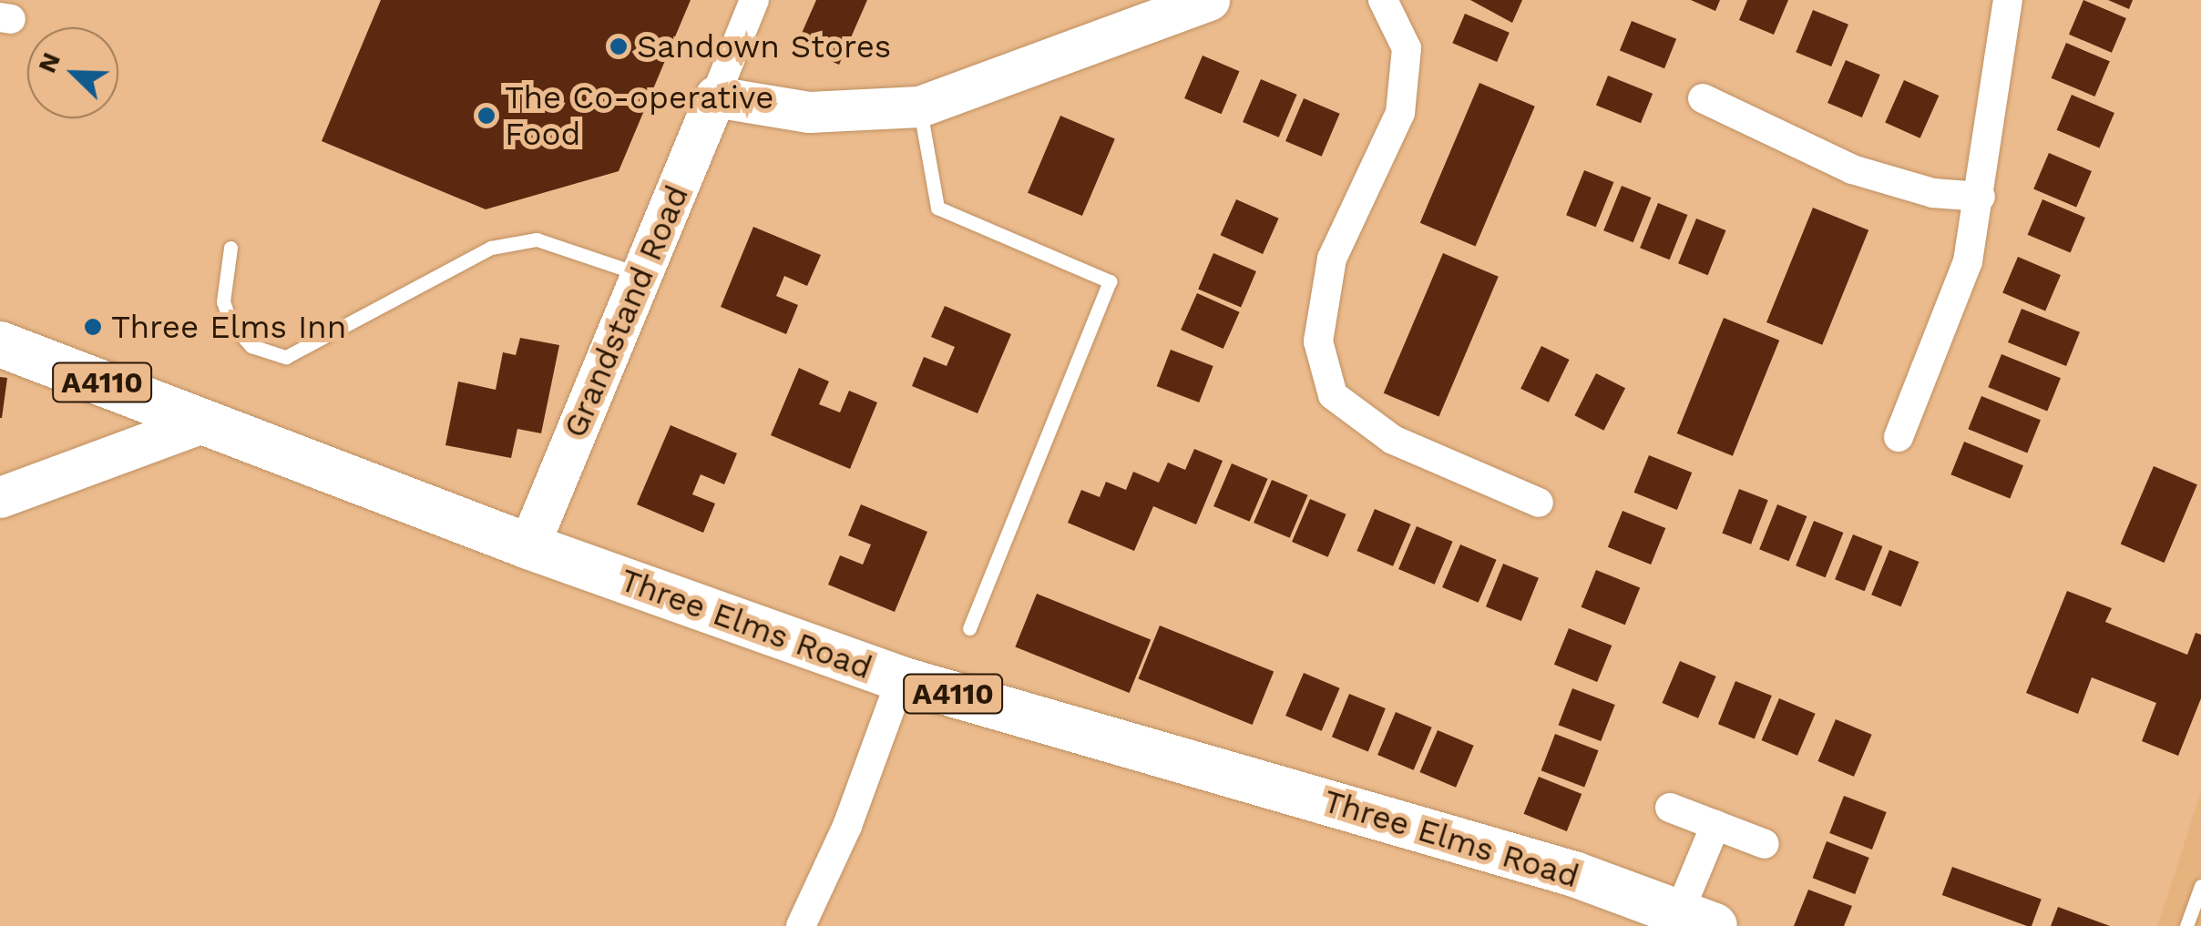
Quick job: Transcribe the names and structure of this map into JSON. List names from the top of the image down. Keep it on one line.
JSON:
{"streets":{"main road":["A4110","Three Elms Road"],"street":["Grandstand Road"]},"crossings":[["Grandstand Road","Three Elms Road"]],"places":["Sandown Stores","The Co-operative Food","Three Elms Inn"],"north":"top left"}
